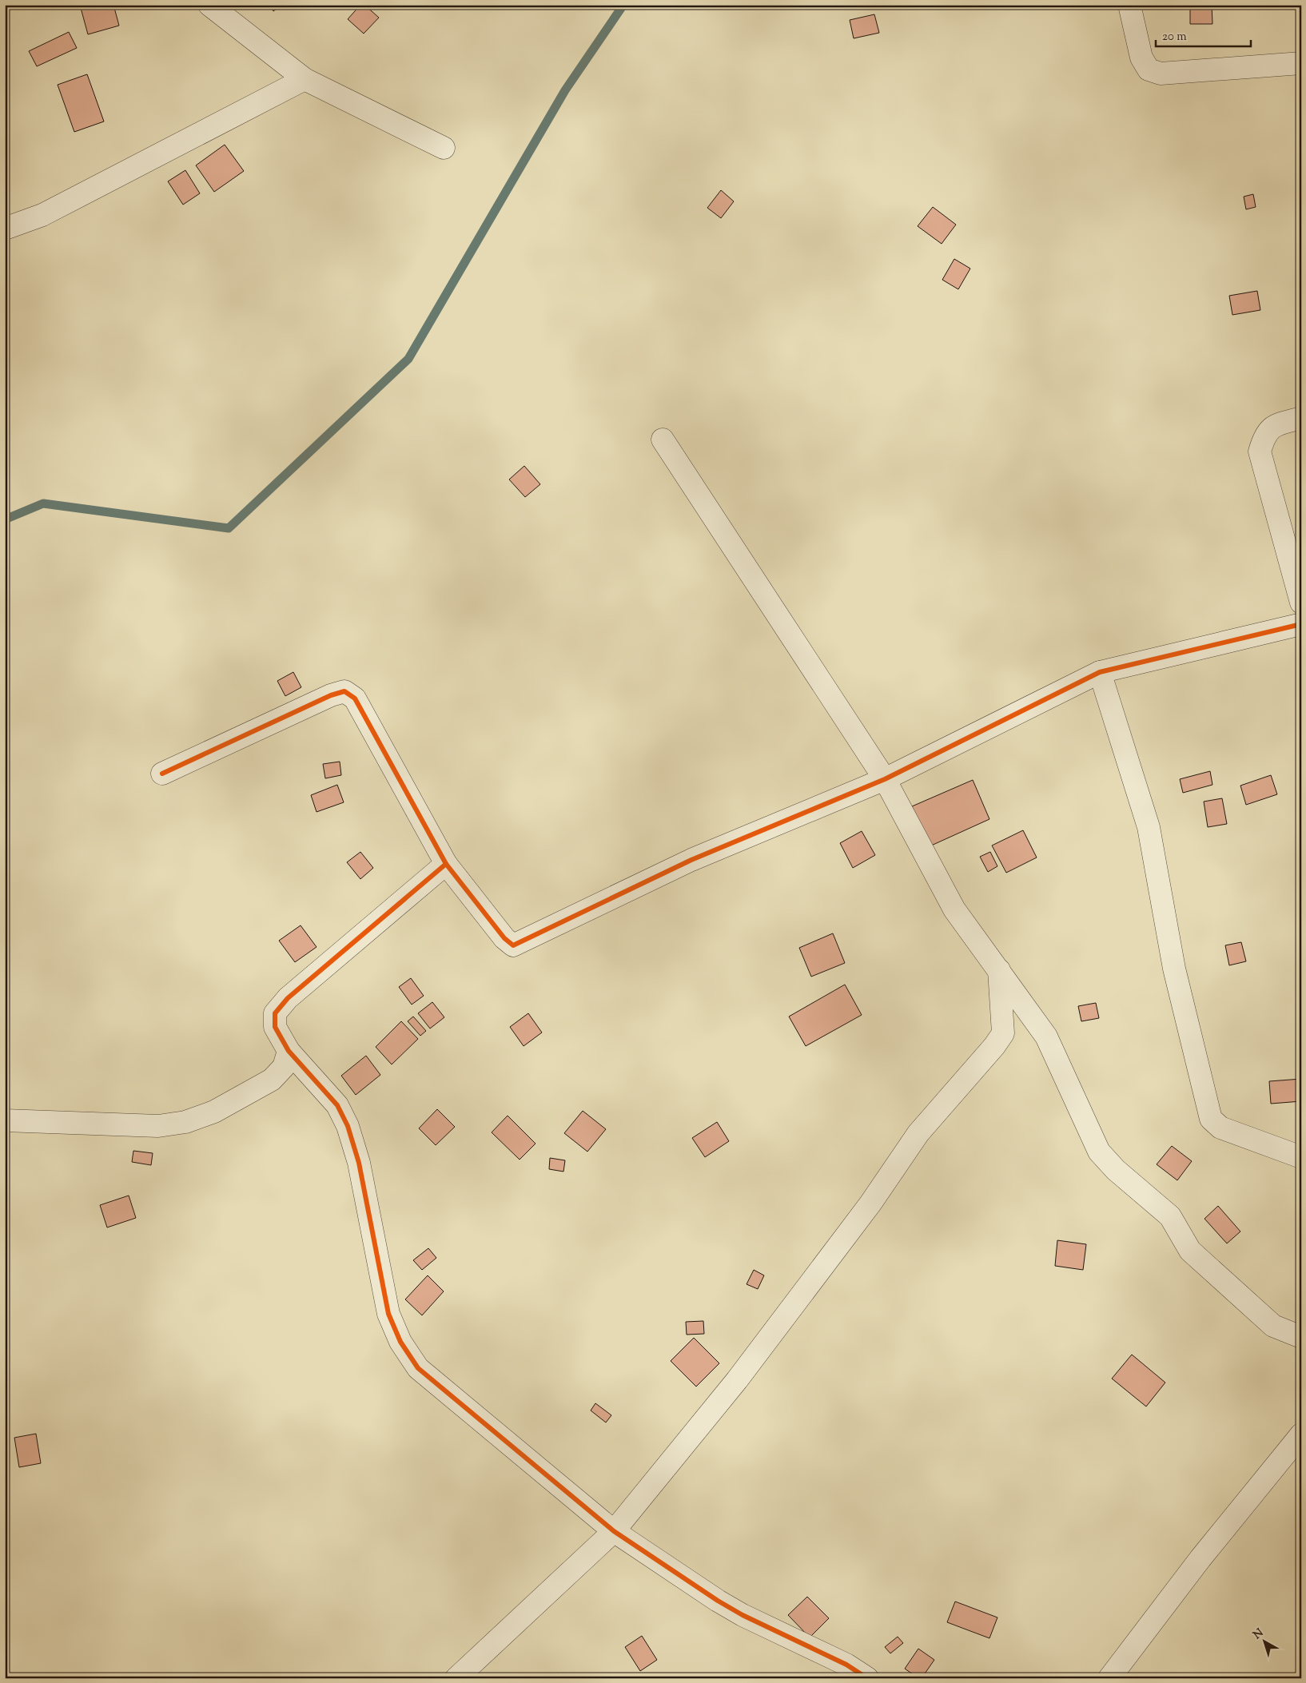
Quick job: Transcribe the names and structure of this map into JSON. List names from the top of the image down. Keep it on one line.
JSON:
{"scale_bar":"20 m","north":"top left"}
